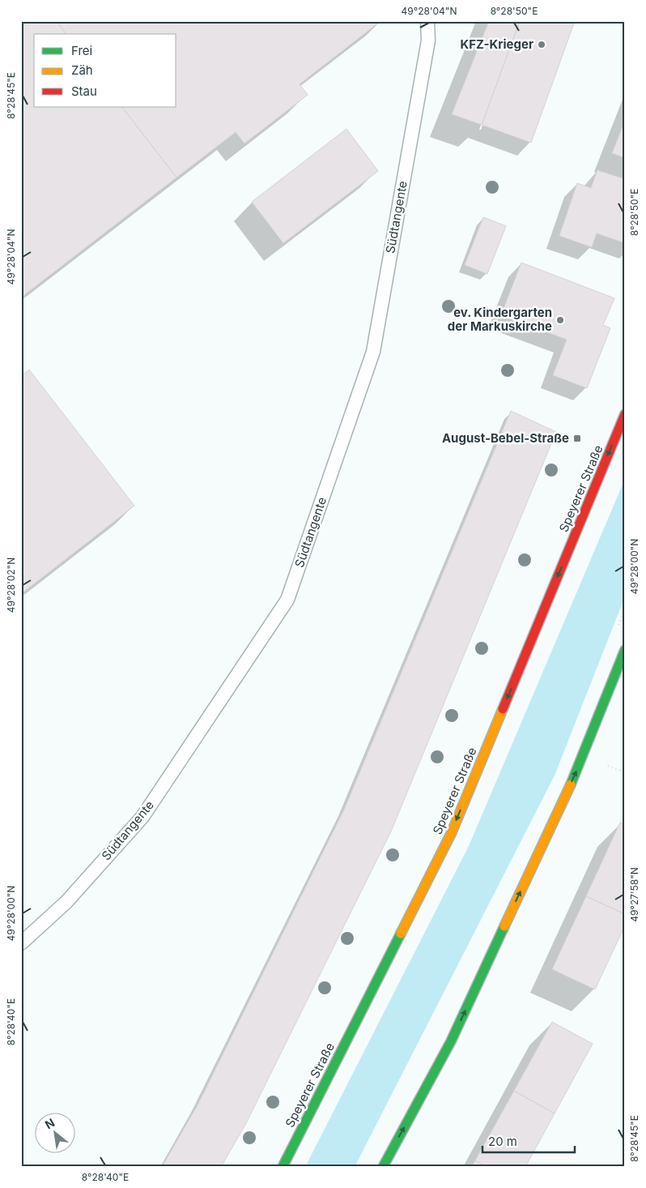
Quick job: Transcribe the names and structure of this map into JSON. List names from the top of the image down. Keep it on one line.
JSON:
{"streets":{"street":["Speyerer Straße"],"lane":["Südtangente"]},"one_way":["Speyerer Straße"],"places":{"other":["KFZ-Krieger","ev. Kindergarten der Markuskirche"],"transit":["August-Bebel-Straße"]},"legend":["Frei","Zäh","Stau"],"scale_bar":"20 m","north":"top left","coordinates":["49°28'04\"N","8°28'50\"E","8°28'45\"E","49°28'00\"N","49°28'02\"N","49°27'58\"N","8°28'40\"E"]}
